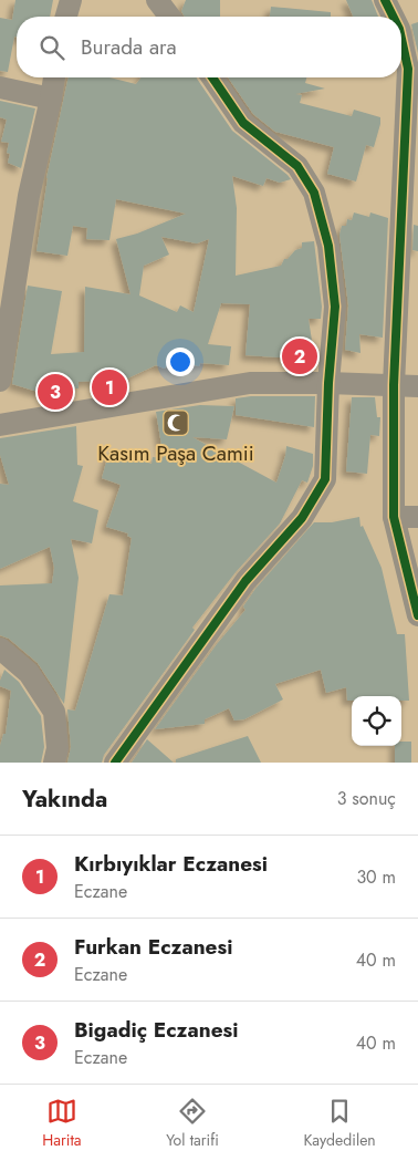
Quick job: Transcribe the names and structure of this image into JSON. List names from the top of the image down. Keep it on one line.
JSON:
{"places":{"mosque":["Kasım Paşa Camii"]},"page":{"search":"Burada ara","pins":["2","1","3"],"heading":["Yakında","3 sonuç"],"list":[{"mark":"1","name":"Kırbıyıklar Eczanesi","note":"Eczane","value":"30 m"},{"mark":"2","name":"Furkan Eczanesi","note":"Eczane","value":"40 m"},{"mark":"3","name":"Bigadiç Eczanesi","note":"Eczane","value":"40 m"}],"nav":["Harita","Yol tarifi","Kaydedilen"]}}
